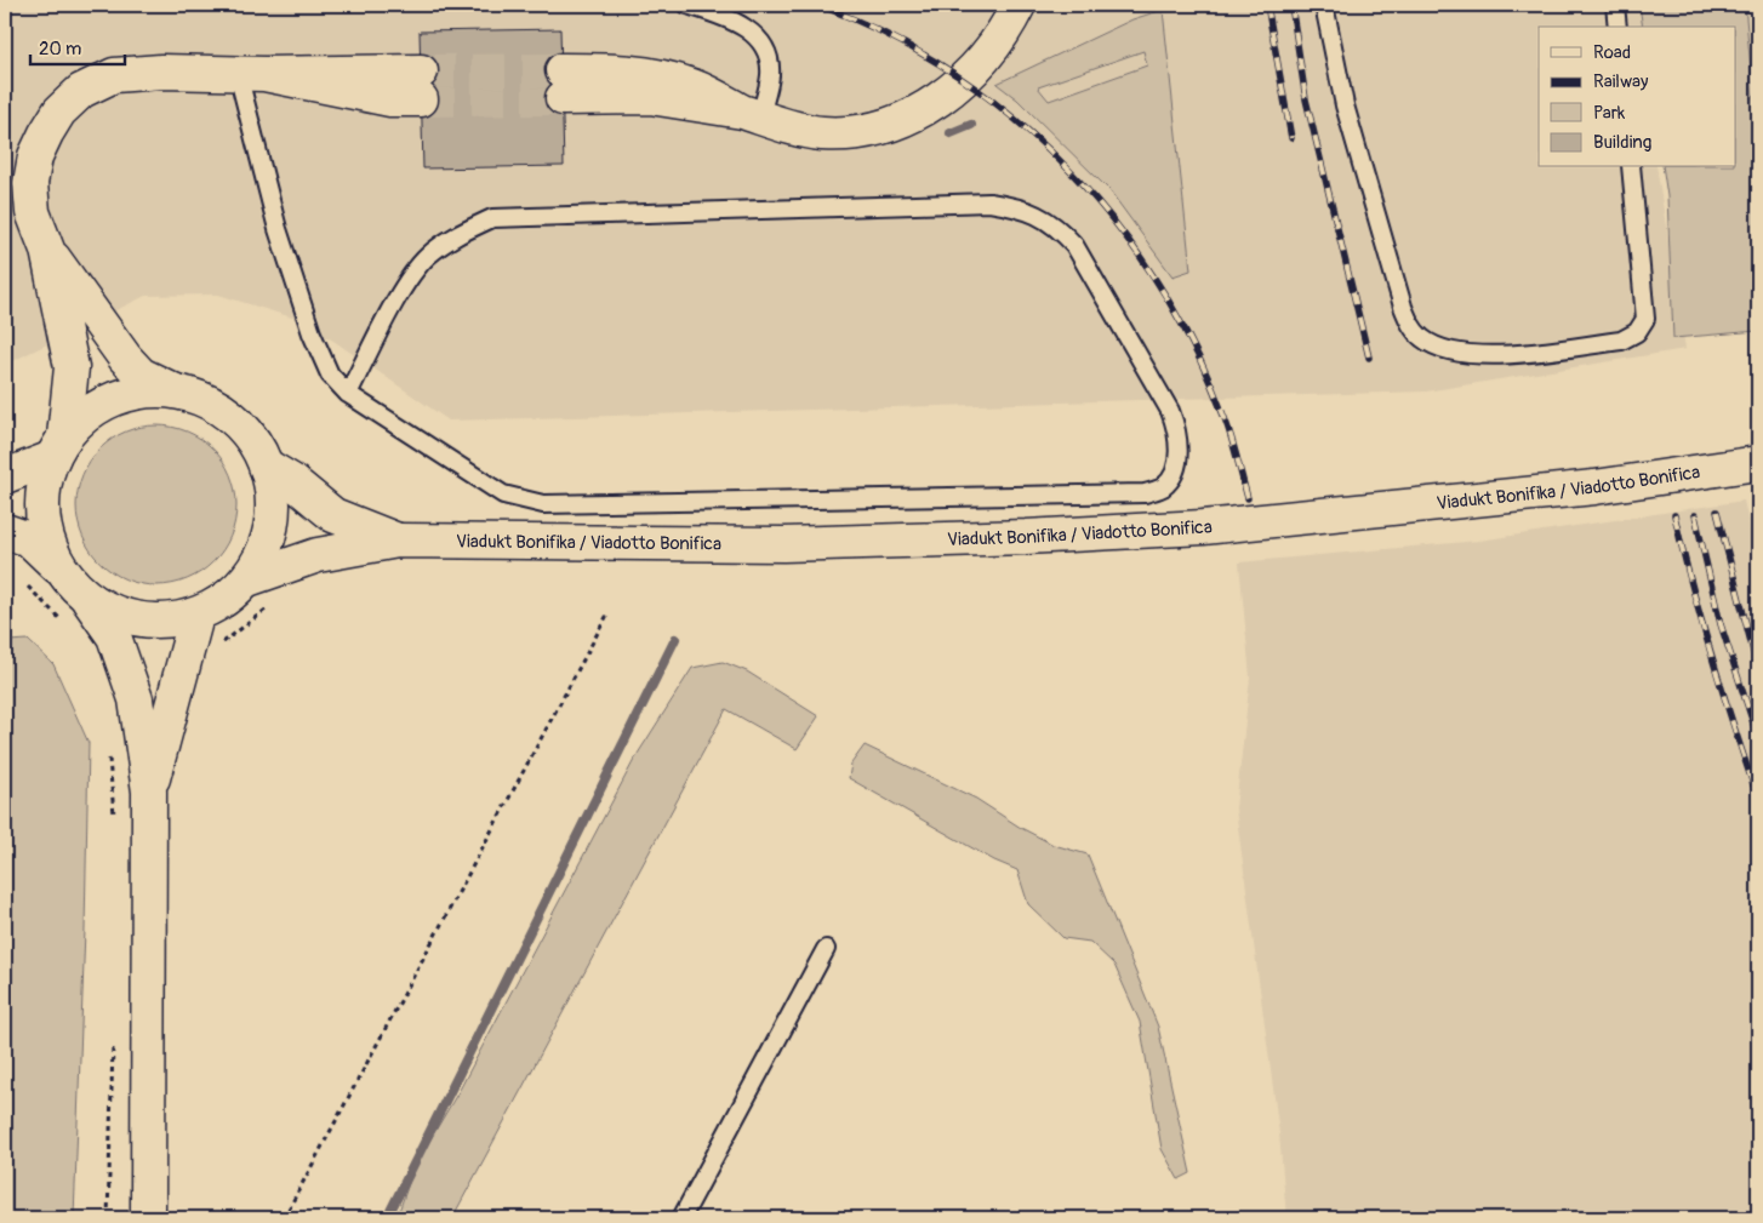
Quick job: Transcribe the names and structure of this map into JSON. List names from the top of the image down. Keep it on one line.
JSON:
{"streets":{"main road":["Viadukt Bonifika / Viadotto Bonifica"]},"legend":["Road","Railway","Park","Building"],"scale_bar":"20 m"}
